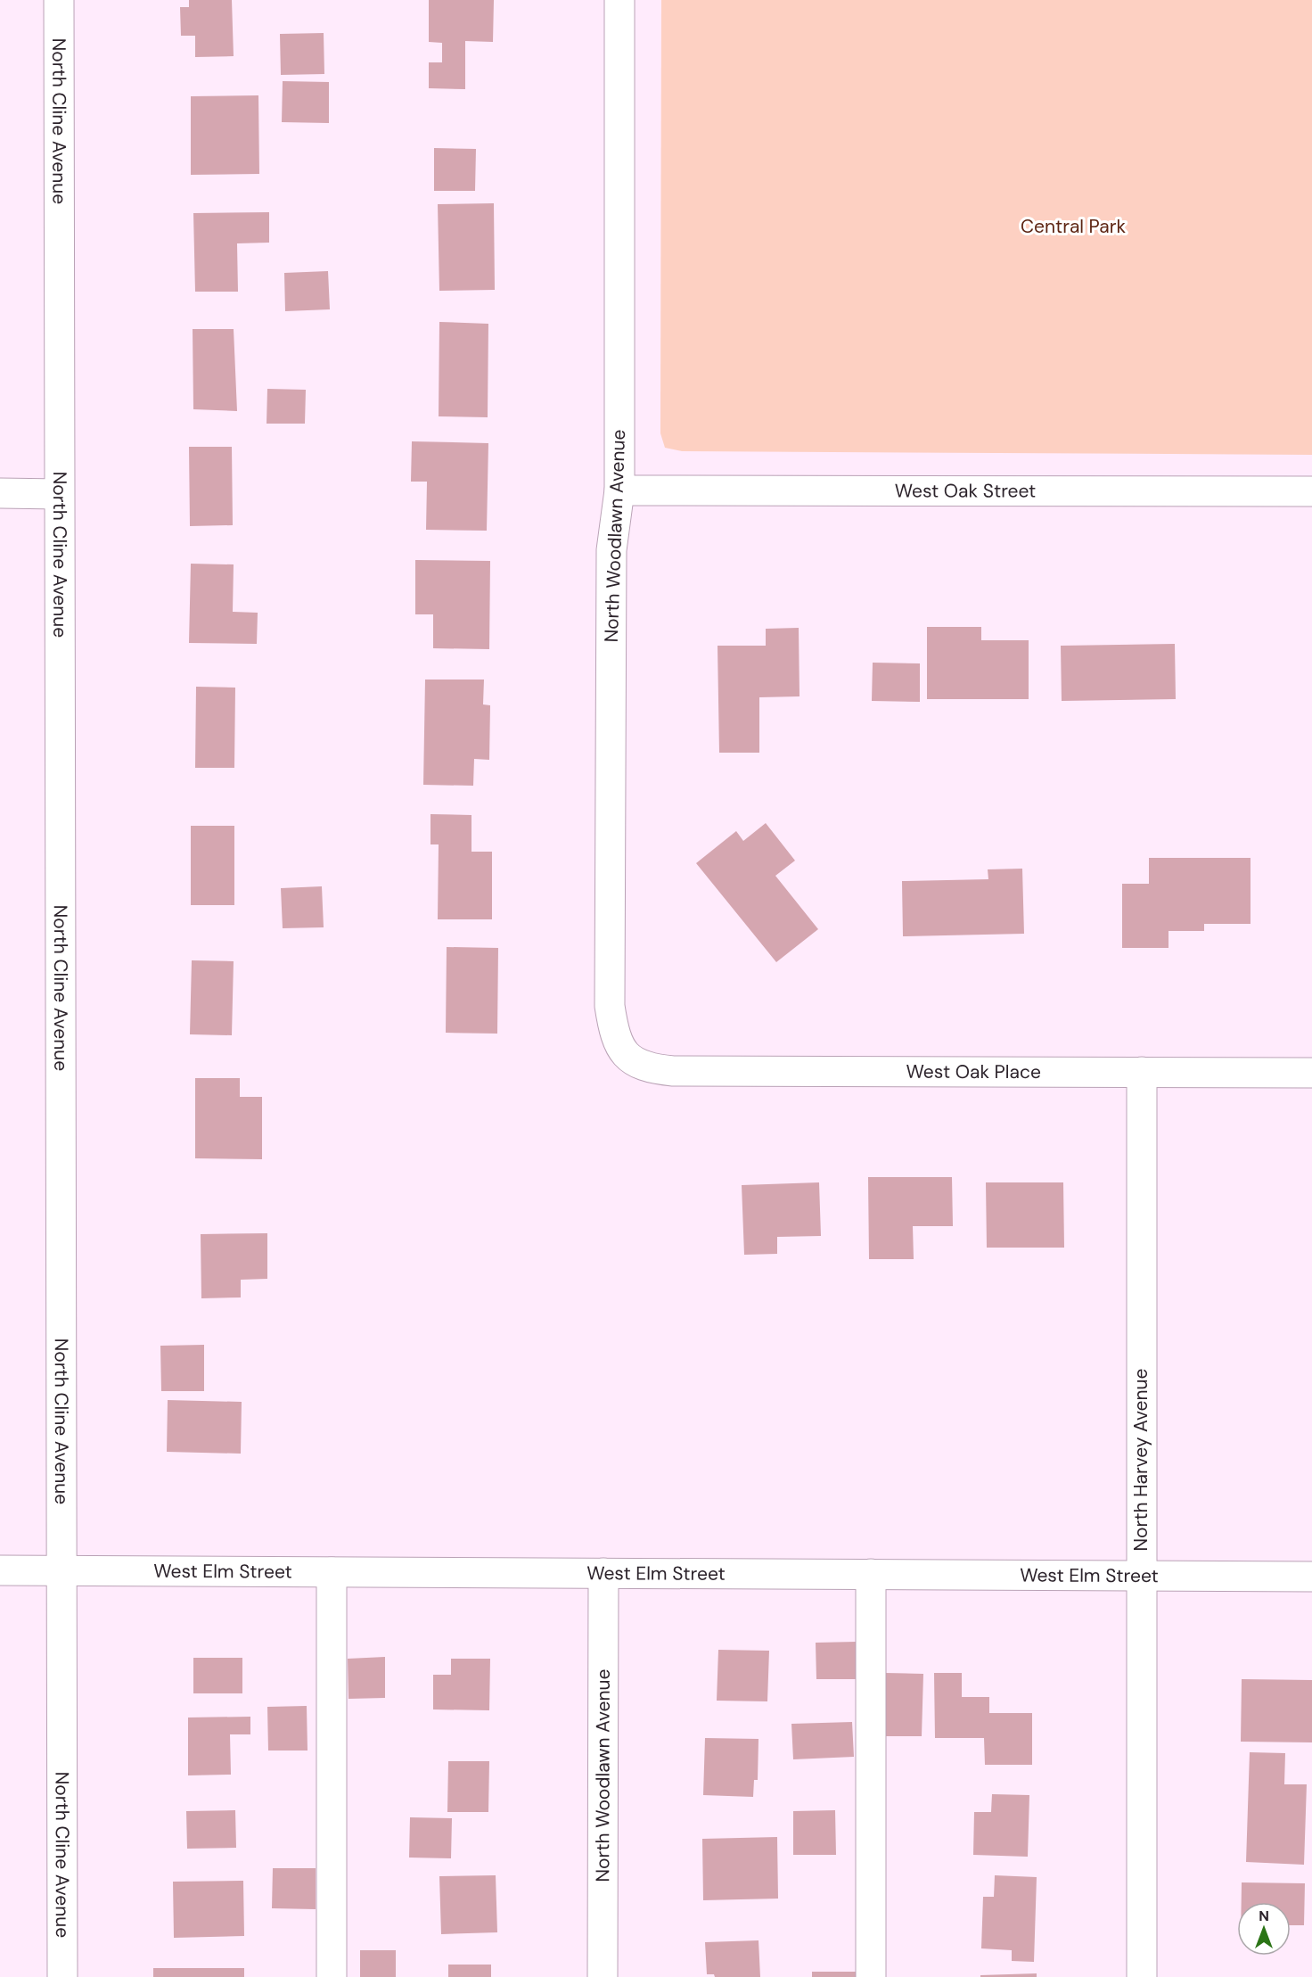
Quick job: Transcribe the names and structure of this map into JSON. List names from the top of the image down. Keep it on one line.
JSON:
{"streets":{"street":["North Cline Avenue","West Oak Street","North Woodlawn Avenue","West Oak Place","North Harvey Avenue","West Elm Street"]},"crossings":[["North Cline Avenue","West Elm Street"],["West Oak Street","North Woodlawn Avenue"],["North Woodlawn Avenue","West Oak Place"],["North Woodlawn Avenue","West Elm Street"],["West Oak Place","North Harvey Avenue"],["North Harvey Avenue","West Elm Street"]],"parks":["Central Park"],"north":"top"}
